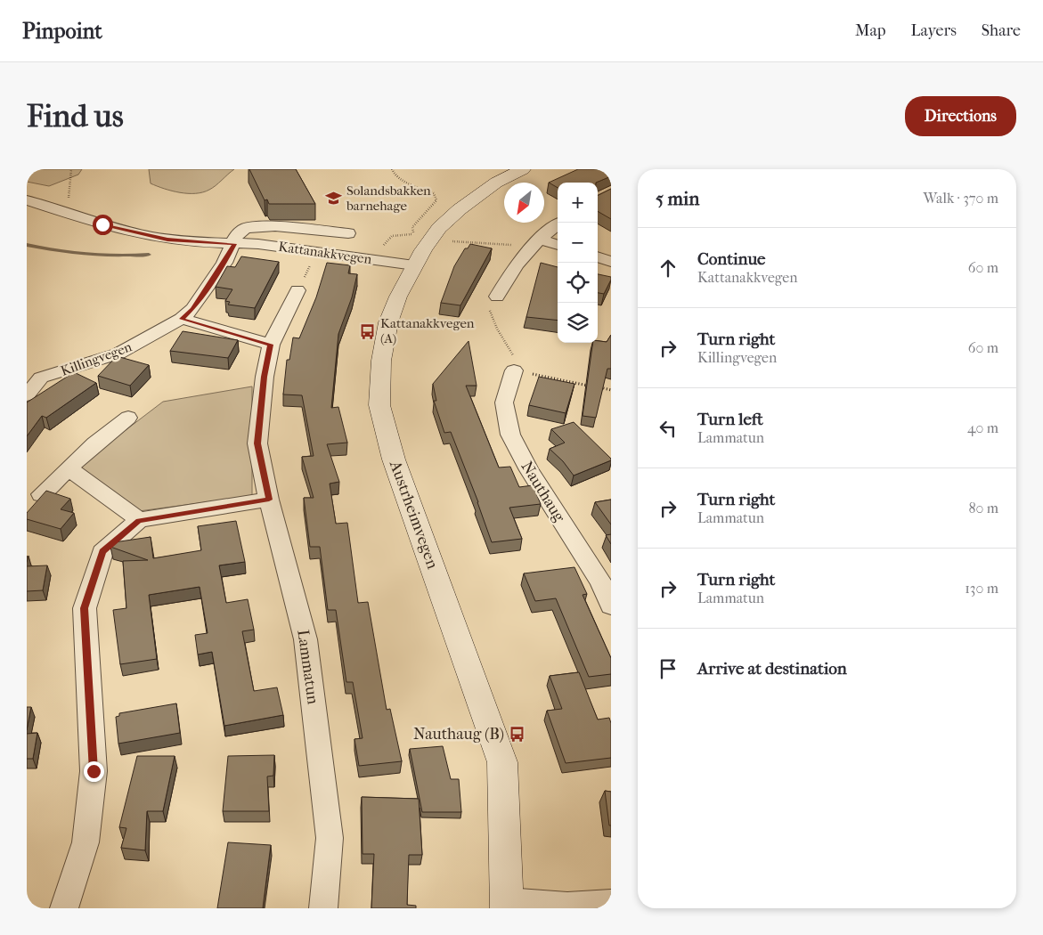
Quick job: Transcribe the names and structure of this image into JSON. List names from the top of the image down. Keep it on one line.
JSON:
{"streets":{"main road":["Austrheimvegen"],"street":["Kattanakkvegen","Killingvegen","Nauthaug","Lammatun"]},"crossings":[["Kattanakkvegen","Killingvegen"],["Kattanakkvegen","Austrheimvegen"]],"places":{"school or university":["Solandsbakken barnehage"],"bus stop":["Kattanakkvegen (A)","Nauthaug (B)"]},"north":"bottom left","page":{"header":"Pinpoint","nav":["Map","Layers","Share"],"buttons":"Directions","title":"Find us","heading":["5 min","Walk · 370 m"],"map_buttons":["+","−"],"list":[["Continue","Kattanakkvegen","60 m"],["Turn right","Killingvegen","60 m"],["Turn left","Lammatun","40 m"],["Turn right","Lammatun","80 m"],["Turn right","Lammatun","130 m"],"Arrive at destination"]}}
